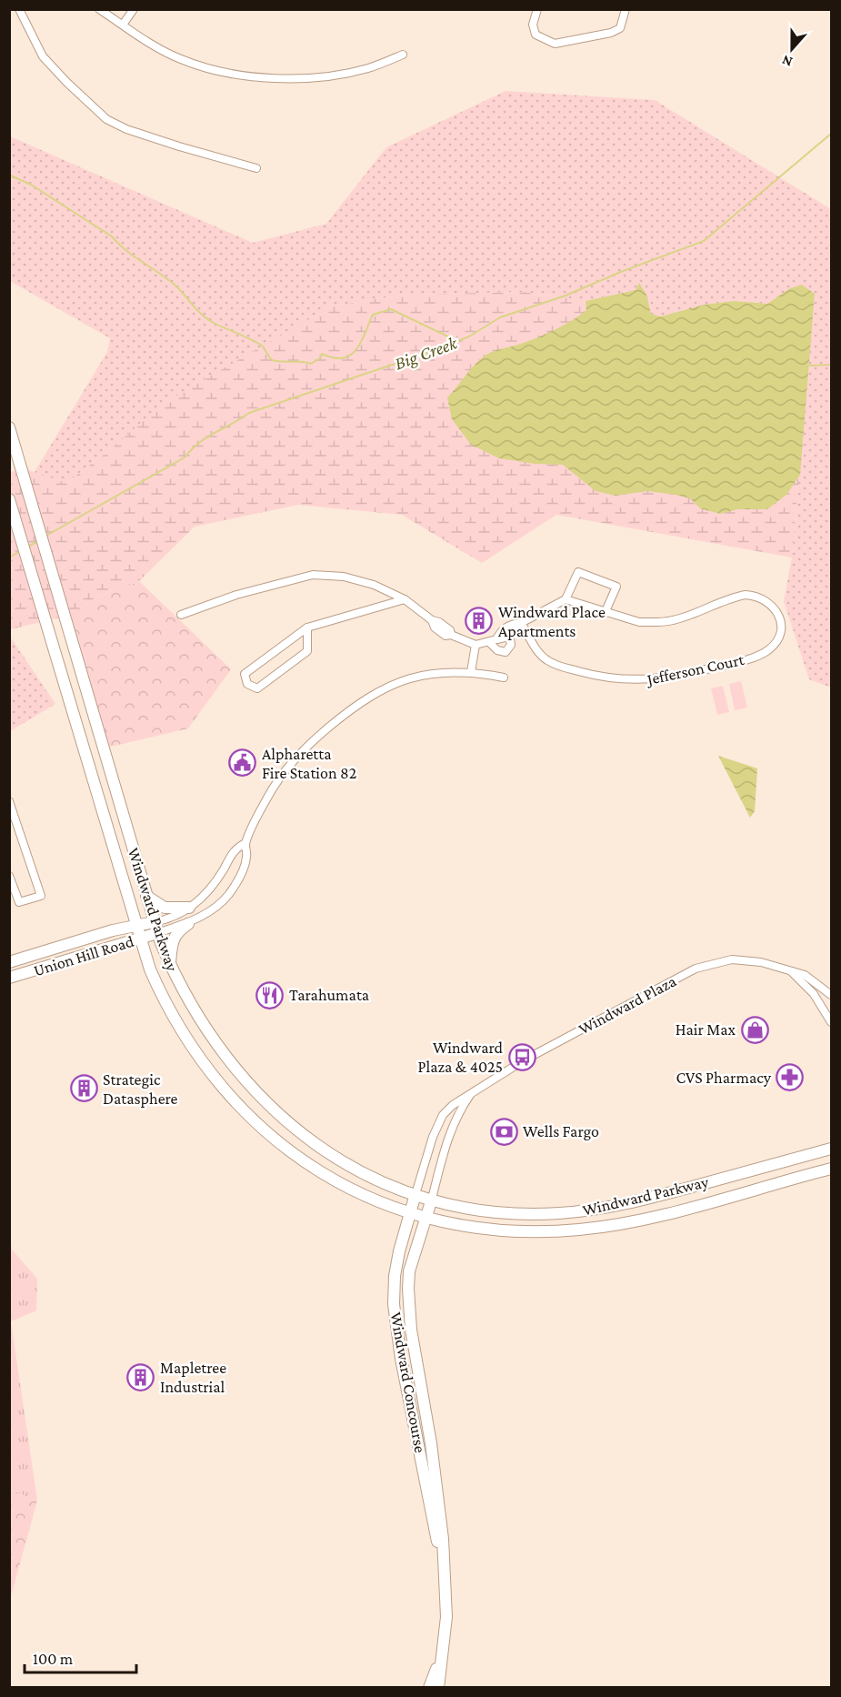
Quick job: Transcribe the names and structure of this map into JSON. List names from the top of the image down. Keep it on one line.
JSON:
{"streets":{"main road":["Windward Parkway","Union Hill Road","Windward Plaza","Windward Concourse"],"street":["Jefferson Court"]},"crossings":[["Windward Parkway","Union Hill Road"],["Windward Parkway","Windward Plaza"],["Windward Parkway","Windward Concourse"],["Windward Plaza","Windward Concourse"]],"water":["Big Creek"],"places":{"building":["Windward Place Apartments","Strategic Datasphere","Mapletree Industrial"],"public building":["Alpharetta Fire Station 82"],"restaurant":["Tarahumata"],"shop":["Hair Max"],"bus stop":["Windward Plaza & 4025"],"pharmacy":["CVS Pharmacy"],"bank":["Wells Fargo"]},"scale_bar":"100 m","north":"bottom"}
